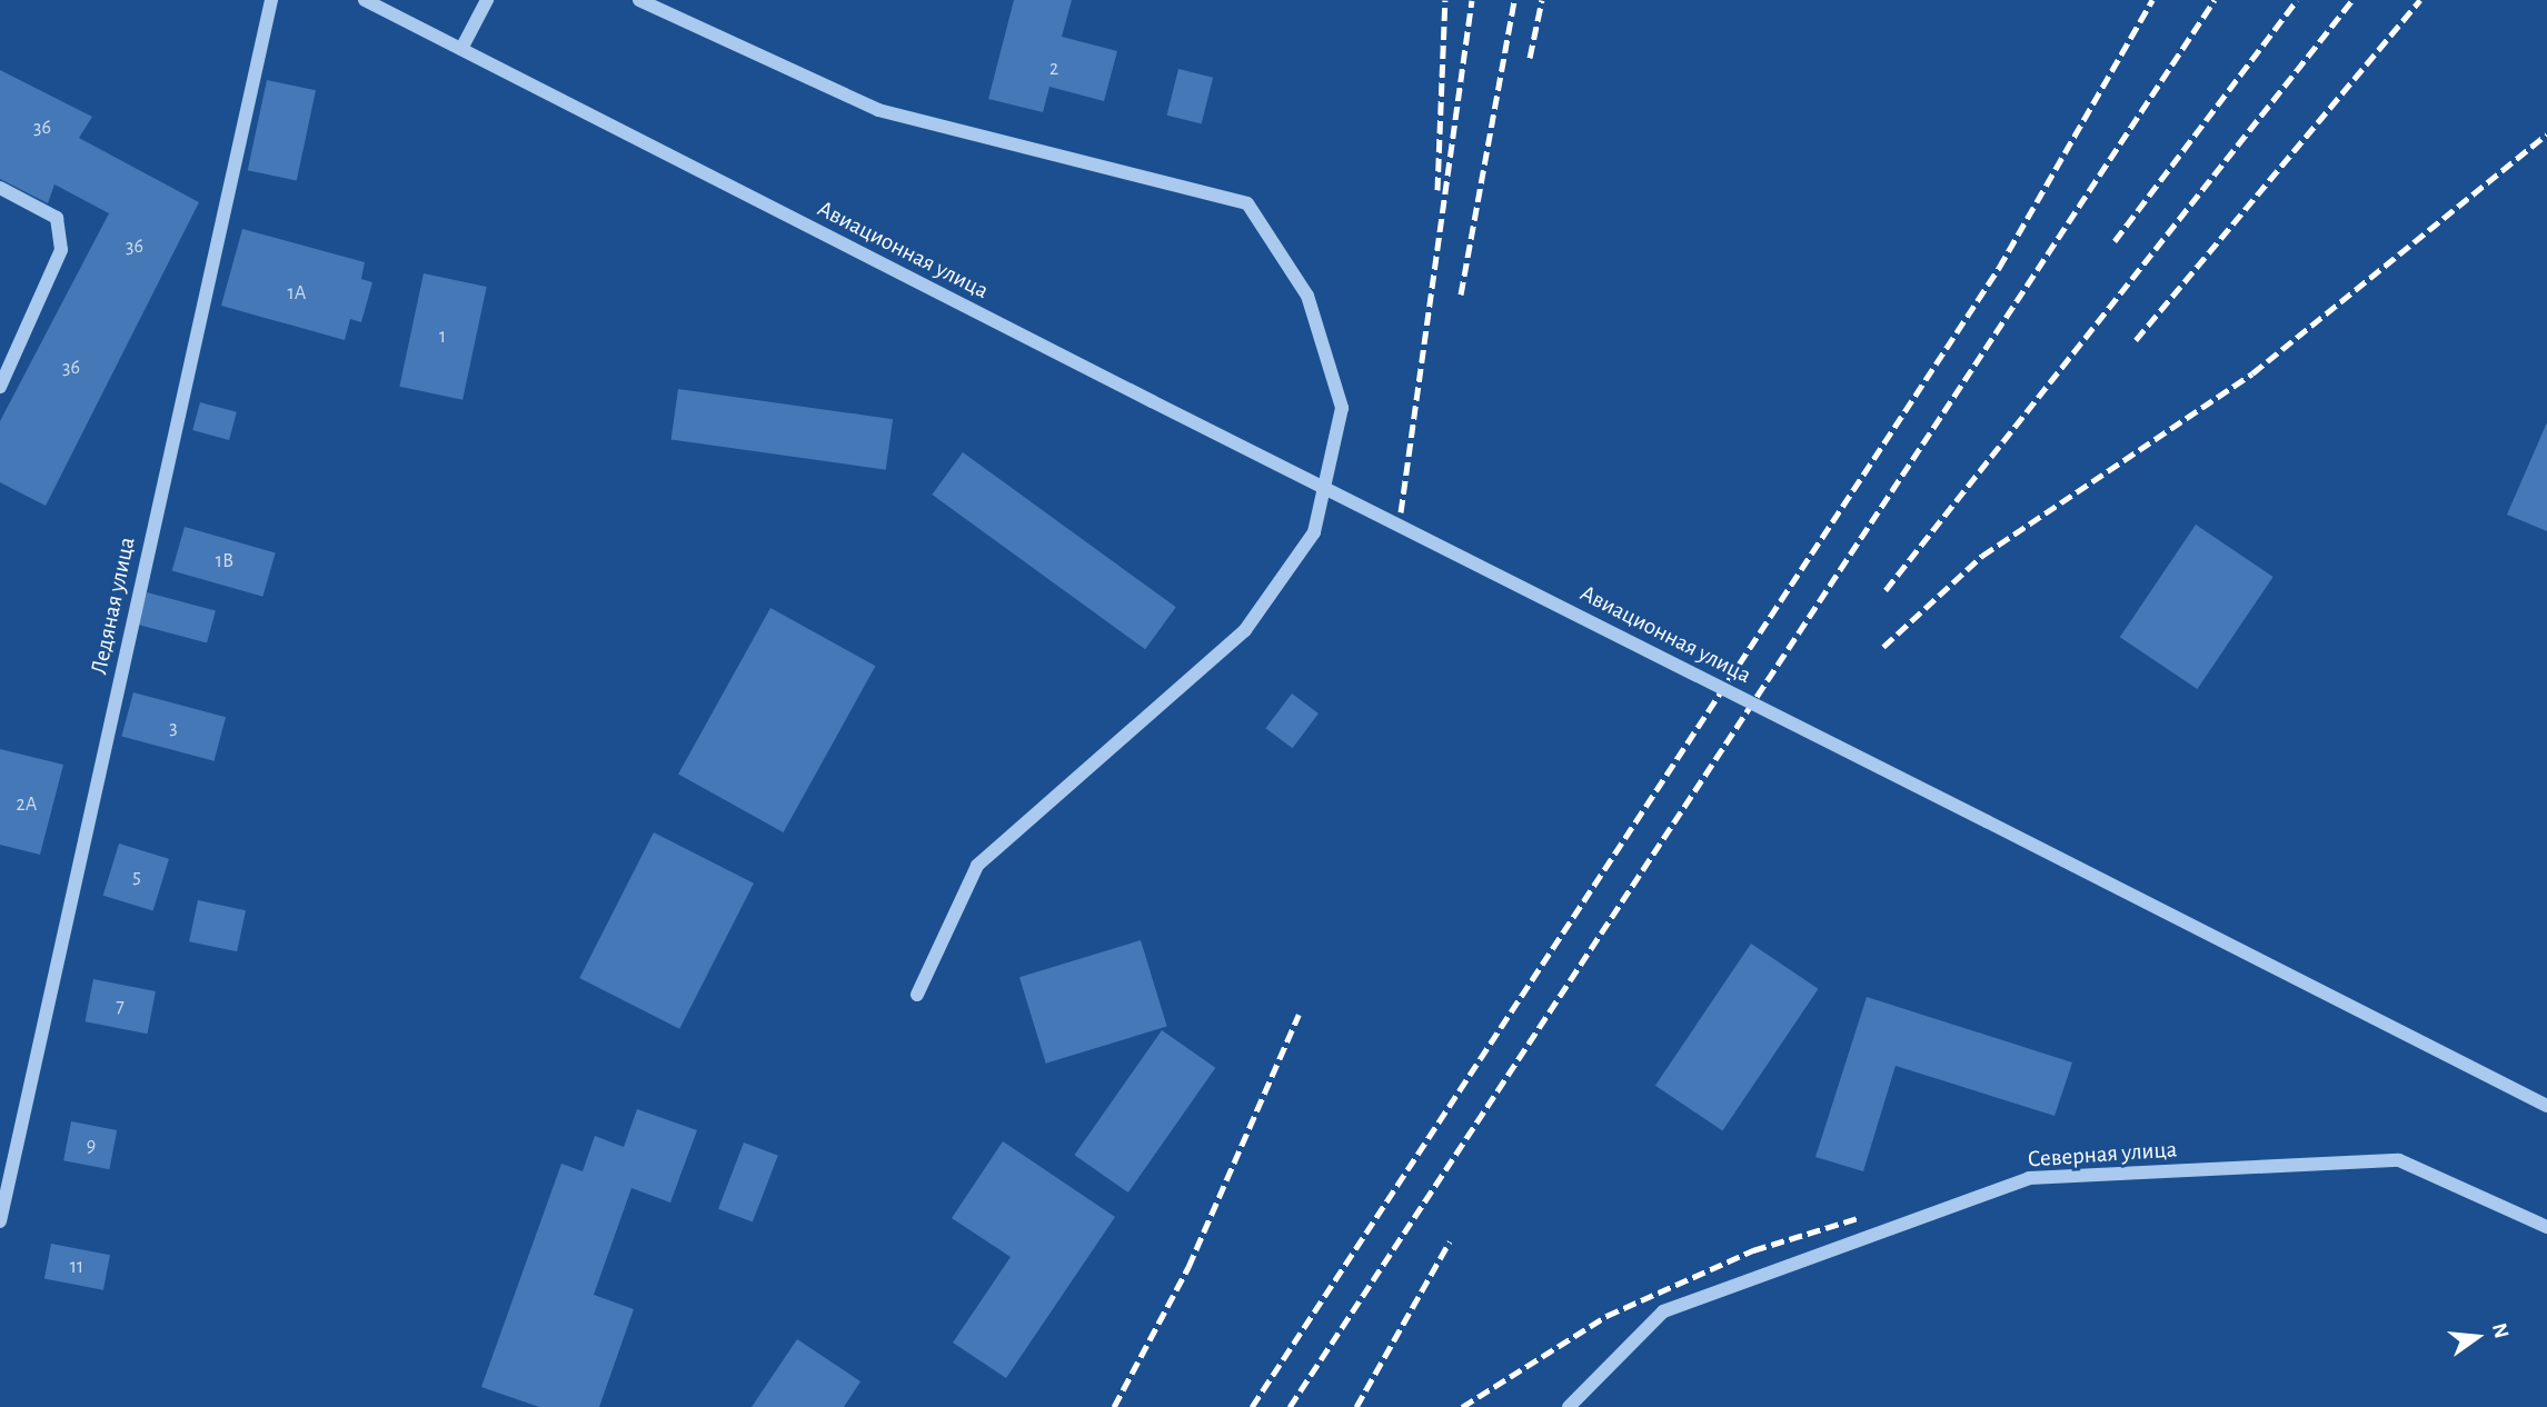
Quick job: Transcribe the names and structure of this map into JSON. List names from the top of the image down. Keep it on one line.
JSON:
{"streets":{"street":["Авиационная улица","Ледяная улица","Северная улица"]},"house_numbers":["2","36","36","1А","1","36","1В","3","2А","5","7","9","11"],"north":"right"}
